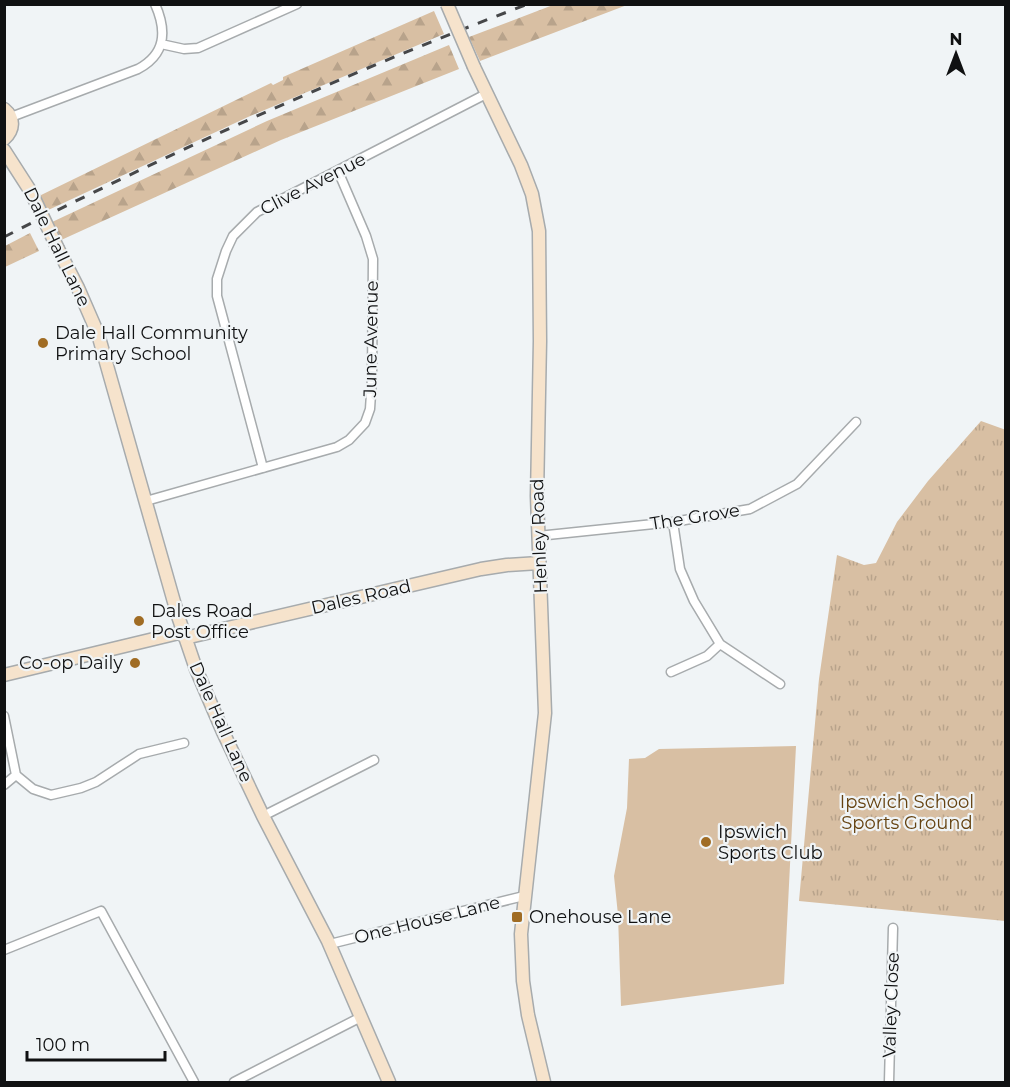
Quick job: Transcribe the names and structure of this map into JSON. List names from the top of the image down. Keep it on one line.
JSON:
{"streets":{"street":["Clive Avenue","Dale Hall Lane","June Avenue","The Grove","Henley Road","Dales Road","One House Lane","Valley Close"]},"crossings":[["Clive Avenue","June Avenue"],["Clive Avenue","Henley Road"],["Dale Hall Lane","June Avenue"],["Dale Hall Lane","Dales Road"],["Dale Hall Lane","One House Lane"],["The Grove","Henley Road"],["Henley Road","Dales Road"],["Henley Road","One House Lane"]],"parks":["Ipswich School Sports Ground"],"places":{"other":["Dale Hall Community Primary School","Dales Road Post Office","Co-op Daily","Ipswich Sports Club"],"transit":["Onehouse Lane"]},"scale_bar":"100 m","north":"top"}
